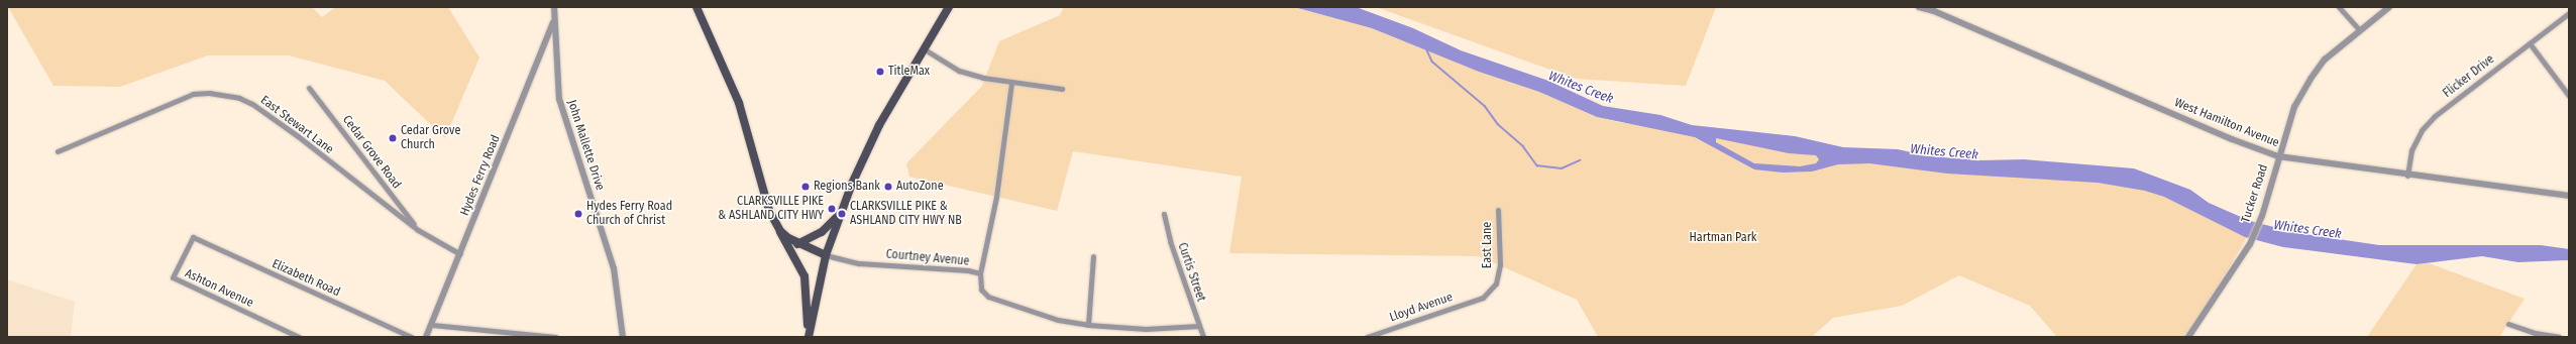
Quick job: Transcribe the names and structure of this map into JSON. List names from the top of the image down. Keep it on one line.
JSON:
{"streets":{"street":["Flicker Drive","West Hamilton Avenue","East Stewart Lane","John Mallette Drive","Cedar Grove Road","Hydes Ferry Road","Tucker Road","East Lane","Courtney Avenue","Curtis Street","Elizabeth Road","Ashton Avenue","Lloyd Avenue"]},"crossings":[["Flicker Drive","West Hamilton Avenue"],["West Hamilton Avenue","Tucker Road"],["East Stewart Lane","Cedar Grove Road"],["East Stewart Lane","Hydes Ferry Road"],["John Mallette Drive","Hydes Ferry Road"],["East Lane","Lloyd Avenue"],["Courtney Avenue","Curtis Street"],["Elizabeth Road","Ashton Avenue"]],"water":["Whites Creek"],"parks":["Hartman Park"],"places":["TitleMax","Cedar Grove Church","Regions Bank","AutoZone","CLARKSVILLE PIKE & ASHLAND CITY HWY","Hydes Ferry Road Church of Christ","CLARKSVILLE PIKE & ASHLAND CITY HWY NB"]}
